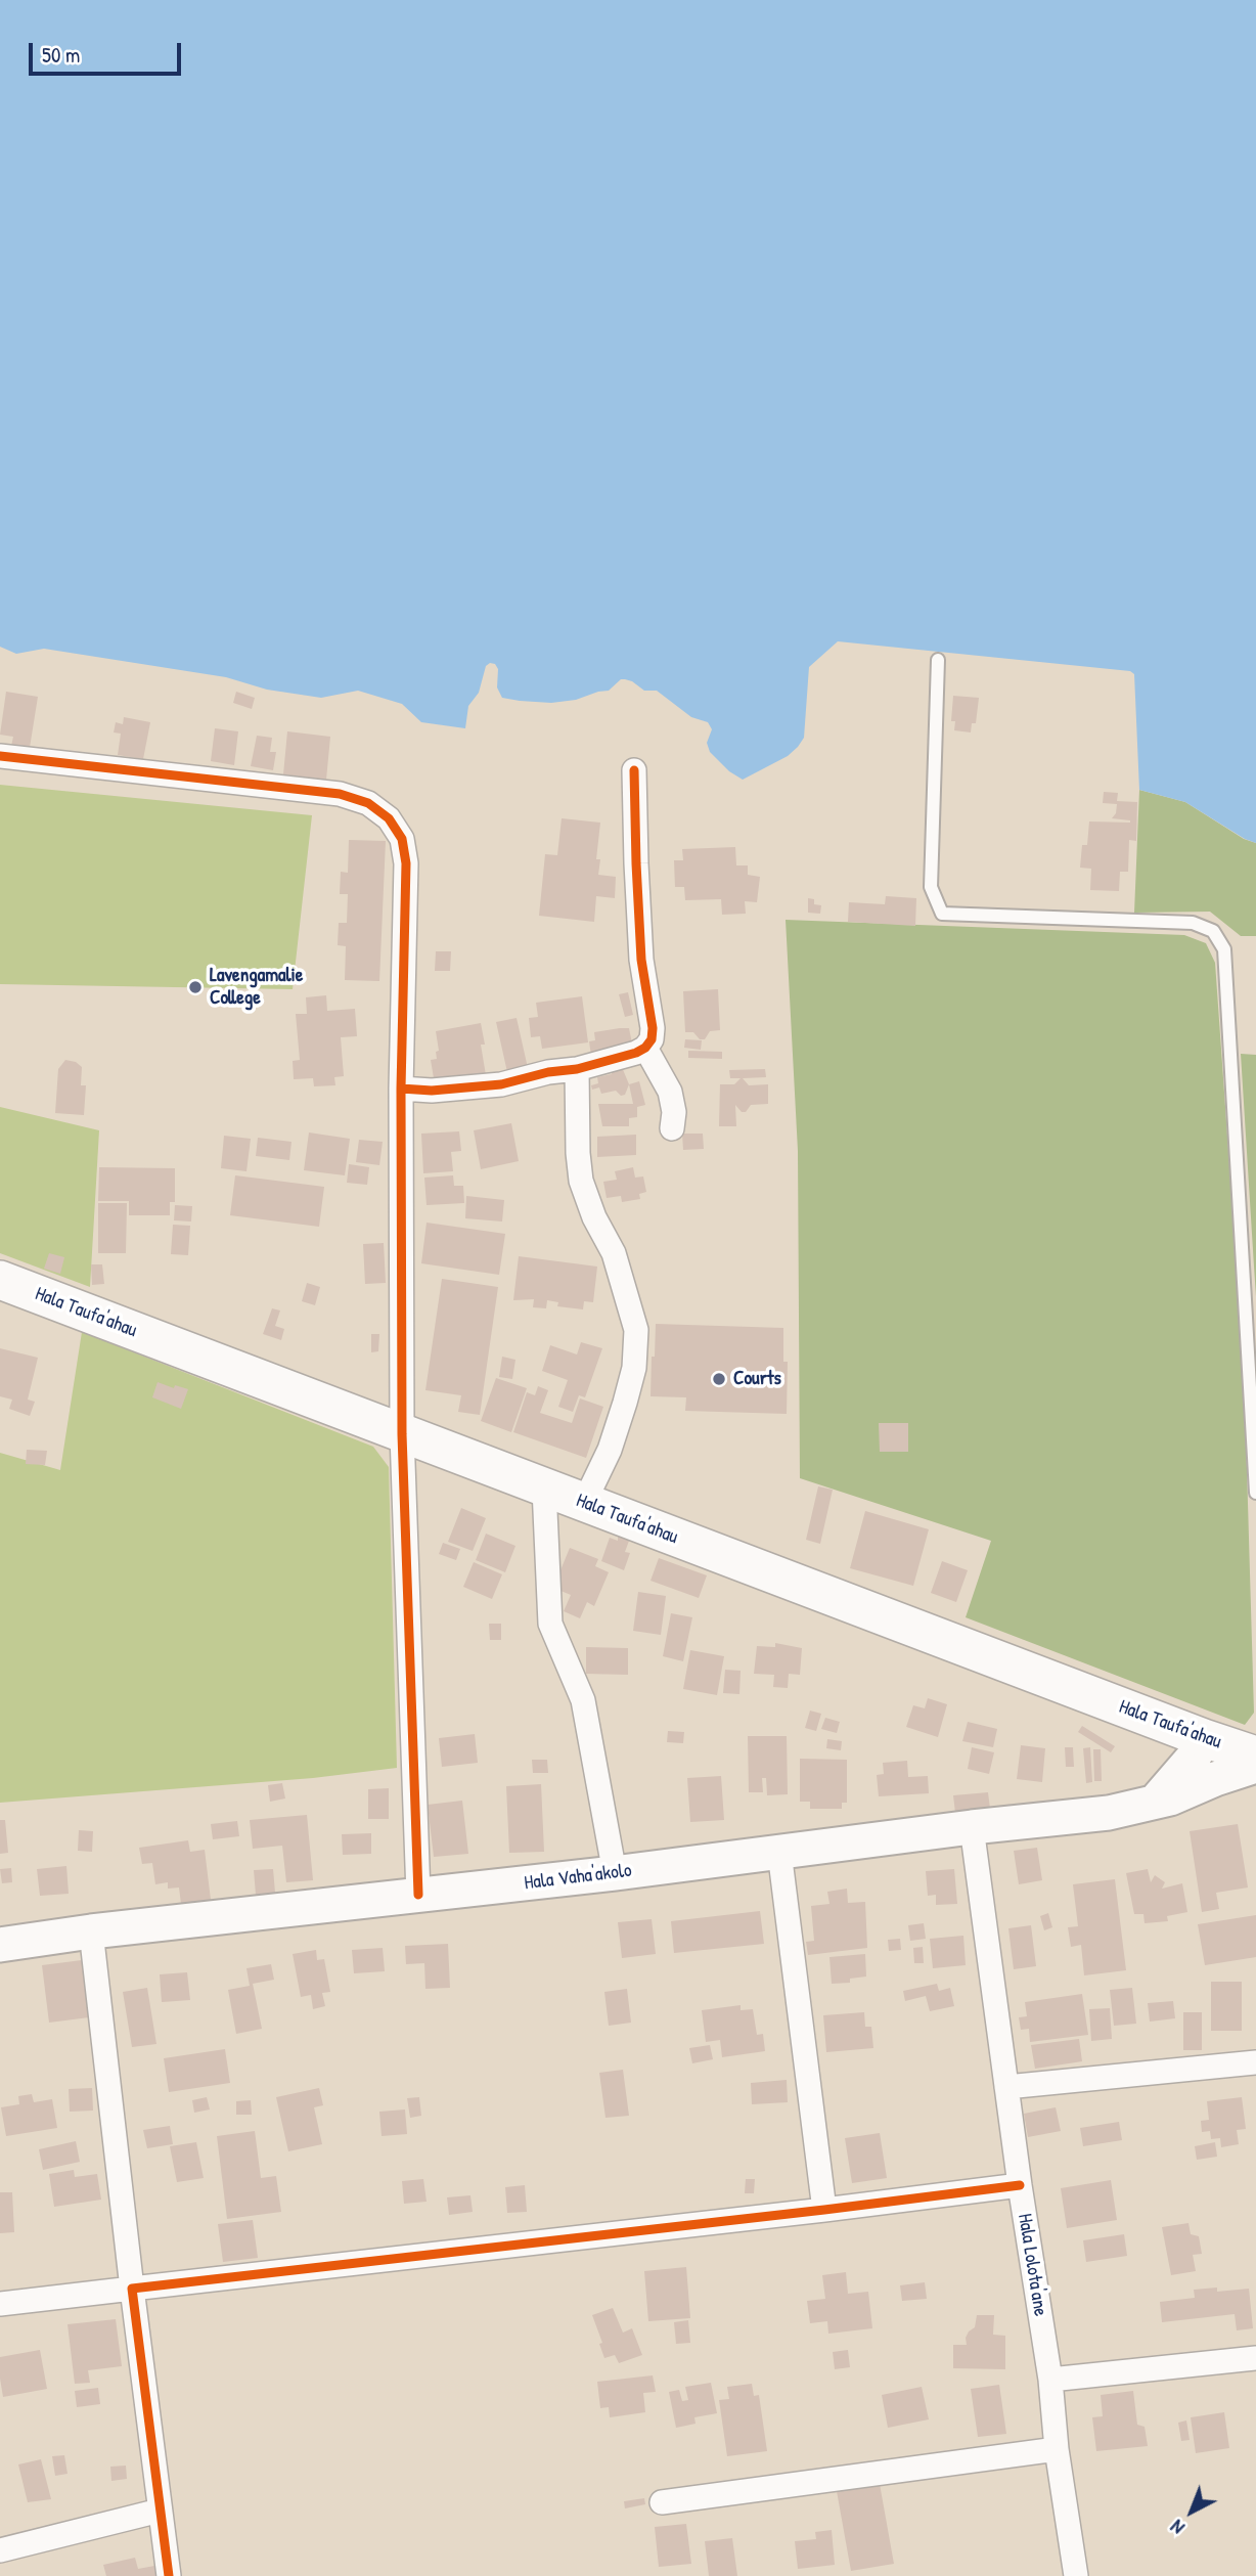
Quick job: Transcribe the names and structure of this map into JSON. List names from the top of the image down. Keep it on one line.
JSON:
{"streets":{"main road":["Hala Taufa'ahau","Hala Vaha'akolo"],"street":["Hala Lolota'ane"]},"crossings":[["Hala Vaha'akolo","Hala Lolota'ane"]],"places":["Lavengamalie College","Courts"],"scale_bar":"50 m","north":"bottom left"}
